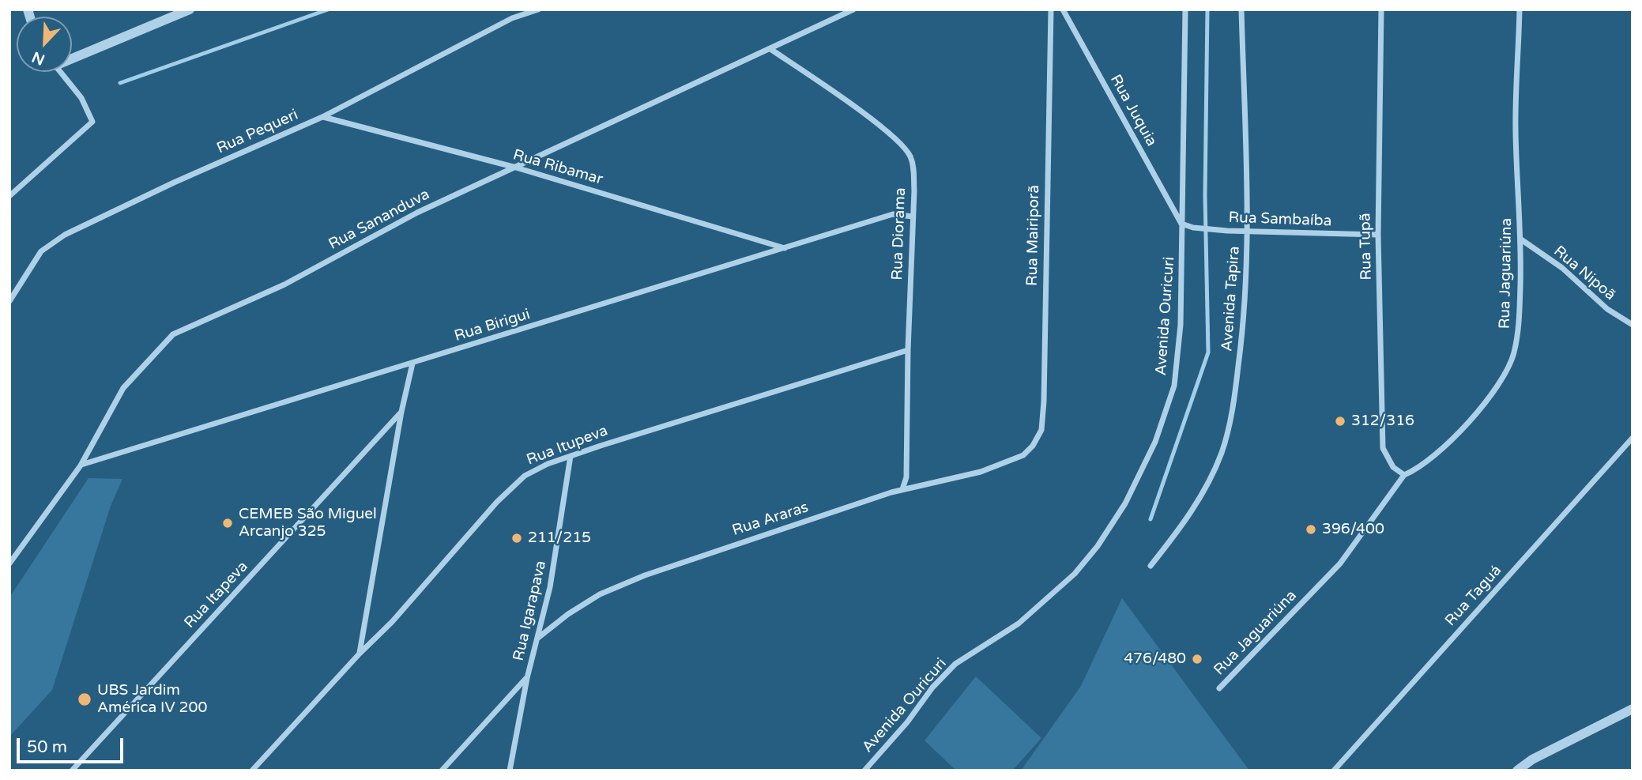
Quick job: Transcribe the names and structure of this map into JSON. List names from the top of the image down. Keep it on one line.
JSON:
{"streets":{"street":["Rua Juquia","Rua Pequeri","Rua Ribamar","Rua Sananduva","Rua Sambaíba","Rua Diorama","Rua Mairiporã","Rua Tupã","Rua Jaguariúna","Rua Nipoã","Avenida Tapira","Avenida Ouricuri","Rua Birigui","Rua Itupeva","Rua Araras","Rua Itapeva","Rua Taguá","Rua Igarapava"]},"crossings":[["Rua Juquia","Rua Sambaíba"],["Rua Juquia","Avenida Ouricuri"],["Rua Pequeri","Rua Ribamar"],["Rua Ribamar","Rua Sananduva"],["Rua Ribamar","Rua Birigui"],["Rua Sananduva","Rua Diorama"],["Rua Sananduva","Rua Birigui"],["Rua Sambaíba","Rua Tupã"],["Rua Sambaíba","Avenida Tapira"],["Rua Sambaíba","Avenida Ouricuri"],["Rua Diorama","Rua Birigui"],["Rua Diorama","Rua Itupeva"],["Rua Diorama","Rua Araras"],["Rua Mairiporã","Rua Araras"],["Rua Tupã","Rua Jaguariúna"],["Rua Jaguariúna","Rua Nipoã"],["Rua Itupeva","Rua Igarapava"],["Rua Araras","Rua Igarapava"]],"places":["312/316","CEMEB São Miguel Arcanjo 325","396/400","211/215","476/480","UBS Jardim América IV 200"],"scale_bar":"50 m","north":"bottom left"}
